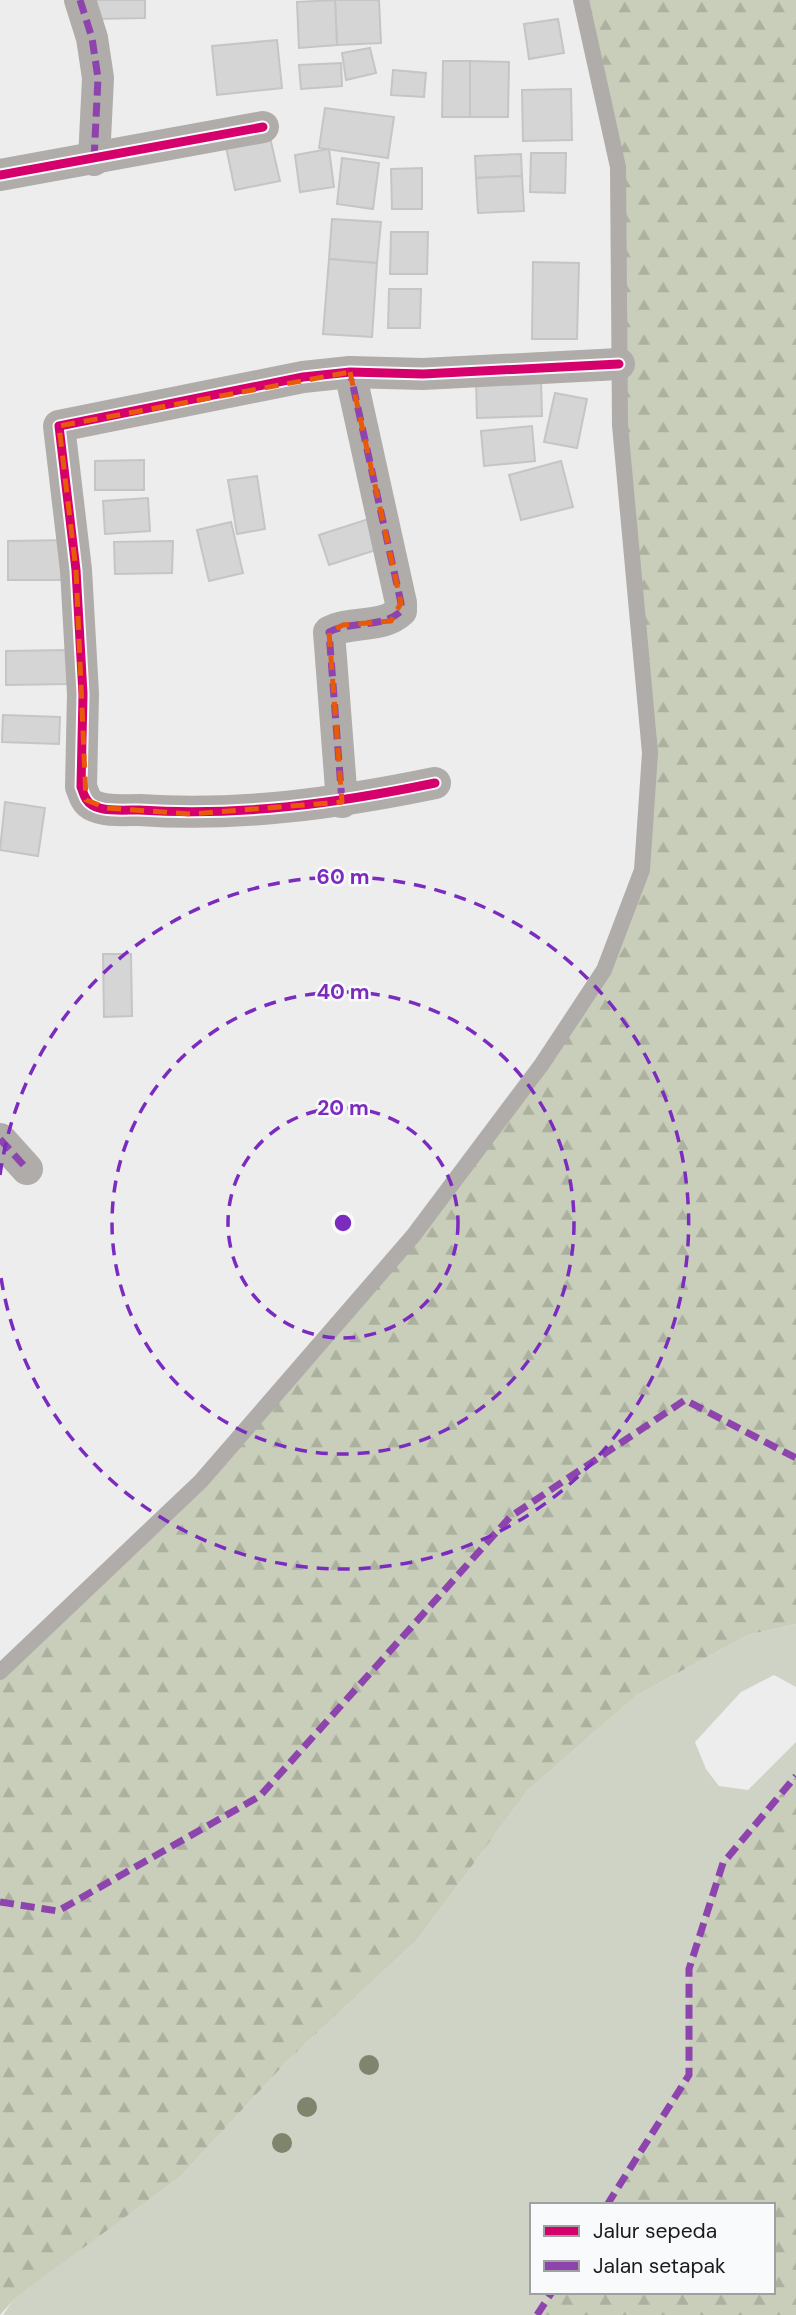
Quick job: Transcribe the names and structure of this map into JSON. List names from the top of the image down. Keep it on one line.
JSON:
{"legend":["Jalur sepeda","Jalan setapak"],"rings":["60 m","40 m","20 m"]}
